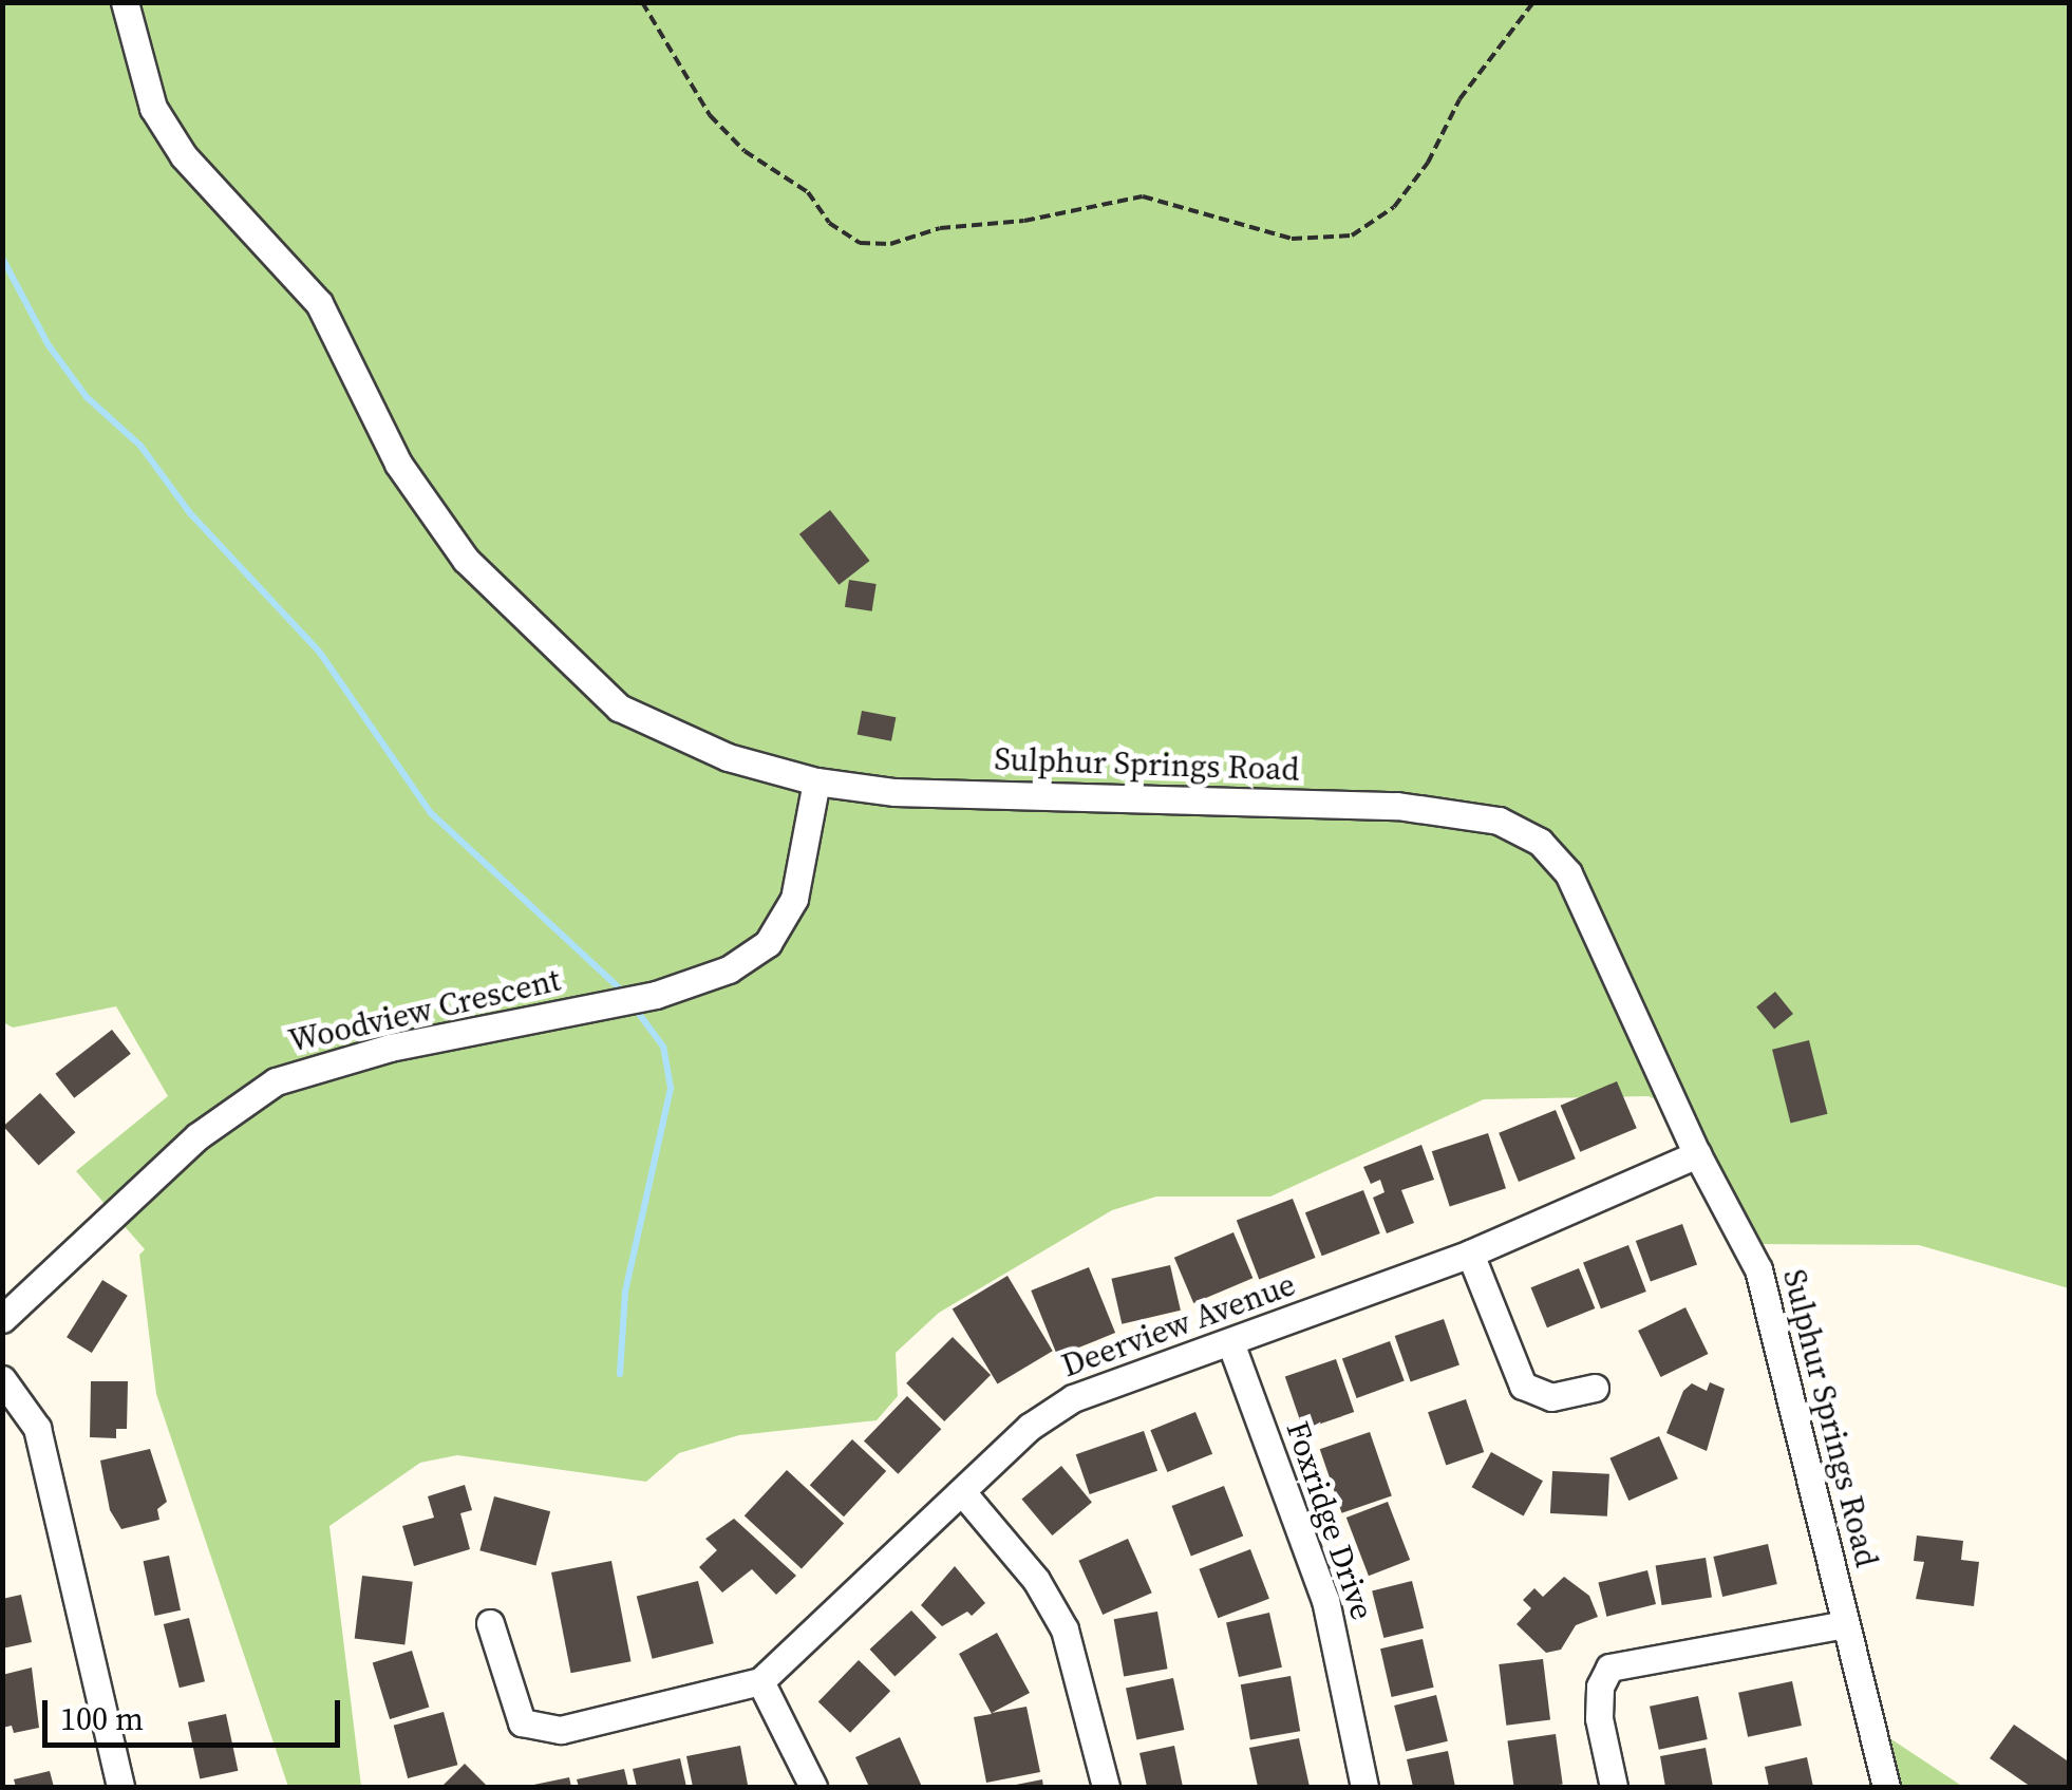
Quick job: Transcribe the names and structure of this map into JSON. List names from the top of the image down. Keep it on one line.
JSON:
{"streets":{"street":["Sulphur Springs Road","Woodview Crescent","Deerview Avenue","Foxridge Drive"]},"crossings":[["Sulphur Springs Road","Woodview Crescent"],["Sulphur Springs Road","Deerview Avenue"],["Deerview Avenue","Foxridge Drive"]],"scale_bar":"100 m"}
